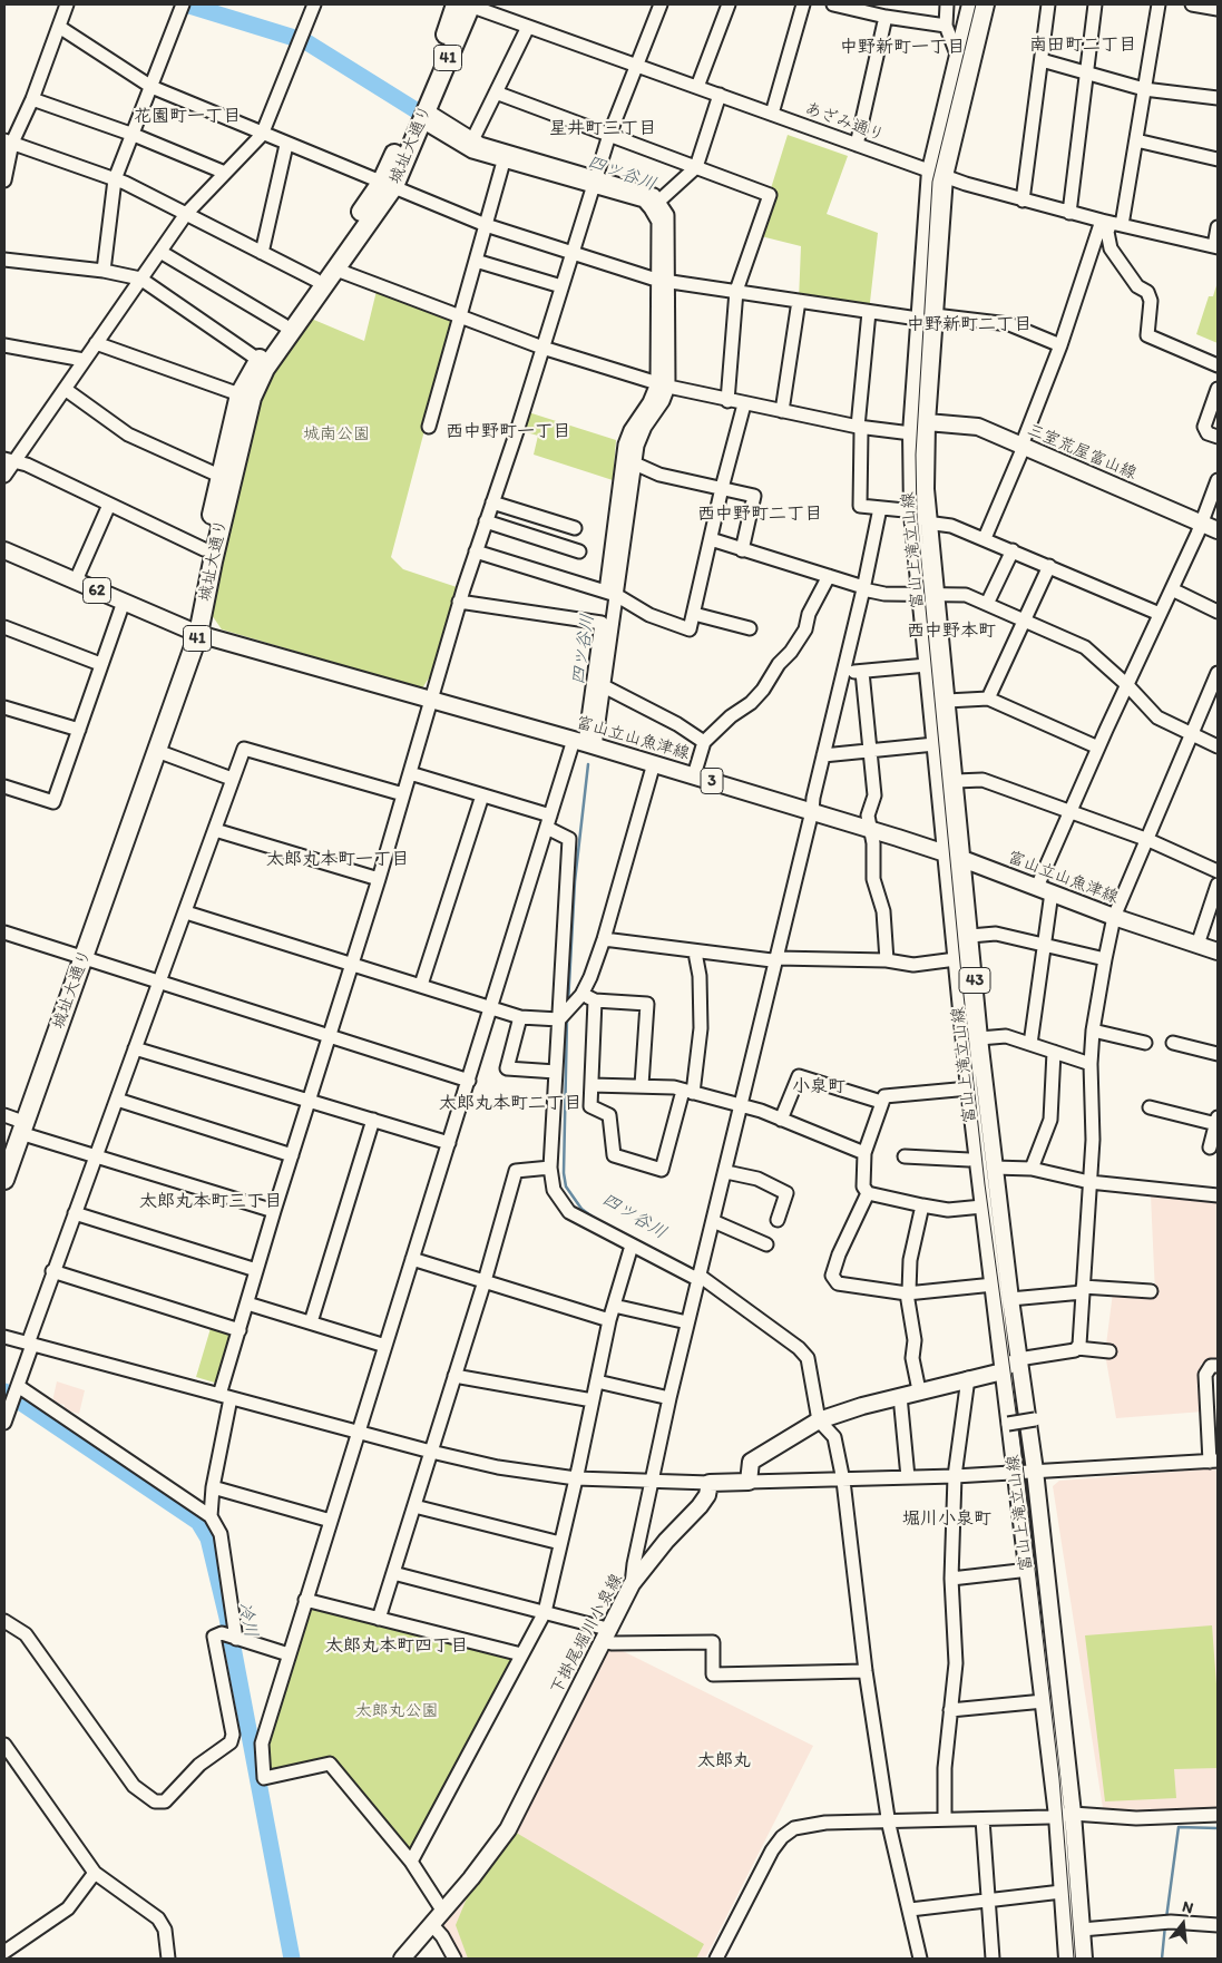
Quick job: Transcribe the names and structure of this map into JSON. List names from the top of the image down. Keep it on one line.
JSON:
{"streets":{"highway":["41","城址大通り"],"main road":["三室荒屋富山線","富山上滝立山線","62","富山立山魚津線","3","43","下掛尾堀川小泉線"],"street":["あざみ通り"]},"crossings":[["あざみ通り","城址大通り"],["あざみ通り","富山上滝立山線"],["城址大通り","62"],["城址大通り","富山立山魚津線"],["三室荒屋富山線","富山上滝立山線"],["富山上滝立山線","富山立山魚津線"],["62","富山立山魚津線"]],"districts":["南田町二丁目","中野新町一丁目","花園町一丁目","星井町三丁目","中野新町二丁目","西中野町一丁目","西中野町二丁目","西中野本町","太郎丸本町一丁目","小泉町","太郎丸本町二丁目","太郎丸本町三丁目","堀川小泉町","太郎丸本町四丁目","太郎丸"],"water":["四ツ谷川","冷川"],"parks":["城南公園","太郎丸公園"],"north":"top"}
